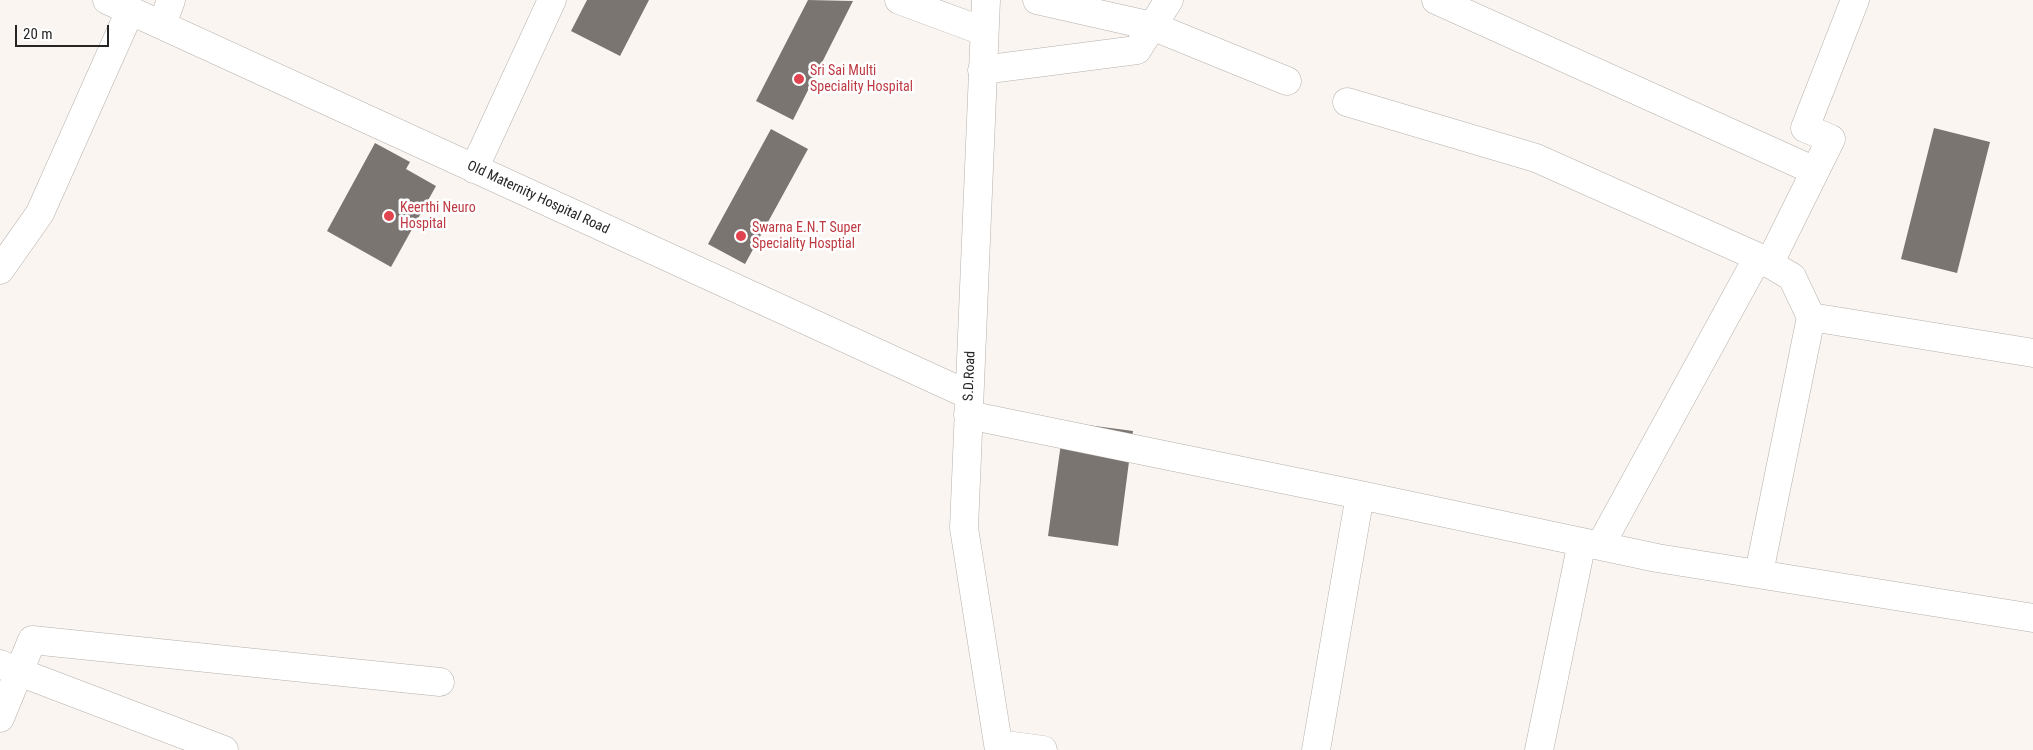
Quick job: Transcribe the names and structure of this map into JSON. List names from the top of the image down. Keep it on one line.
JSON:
{"streets":{"street":["Old Maternity Hospital Road","S.D.Road"]},"crossings":[["Old Maternity Hospital Road","S.D.Road"]],"places":["Sri Sai Multi Speciality Hospital","Keerthi Neuro Hospital","Swarna E.N.T Super Speciality Hosptial"],"scale_bar":"20 m"}
